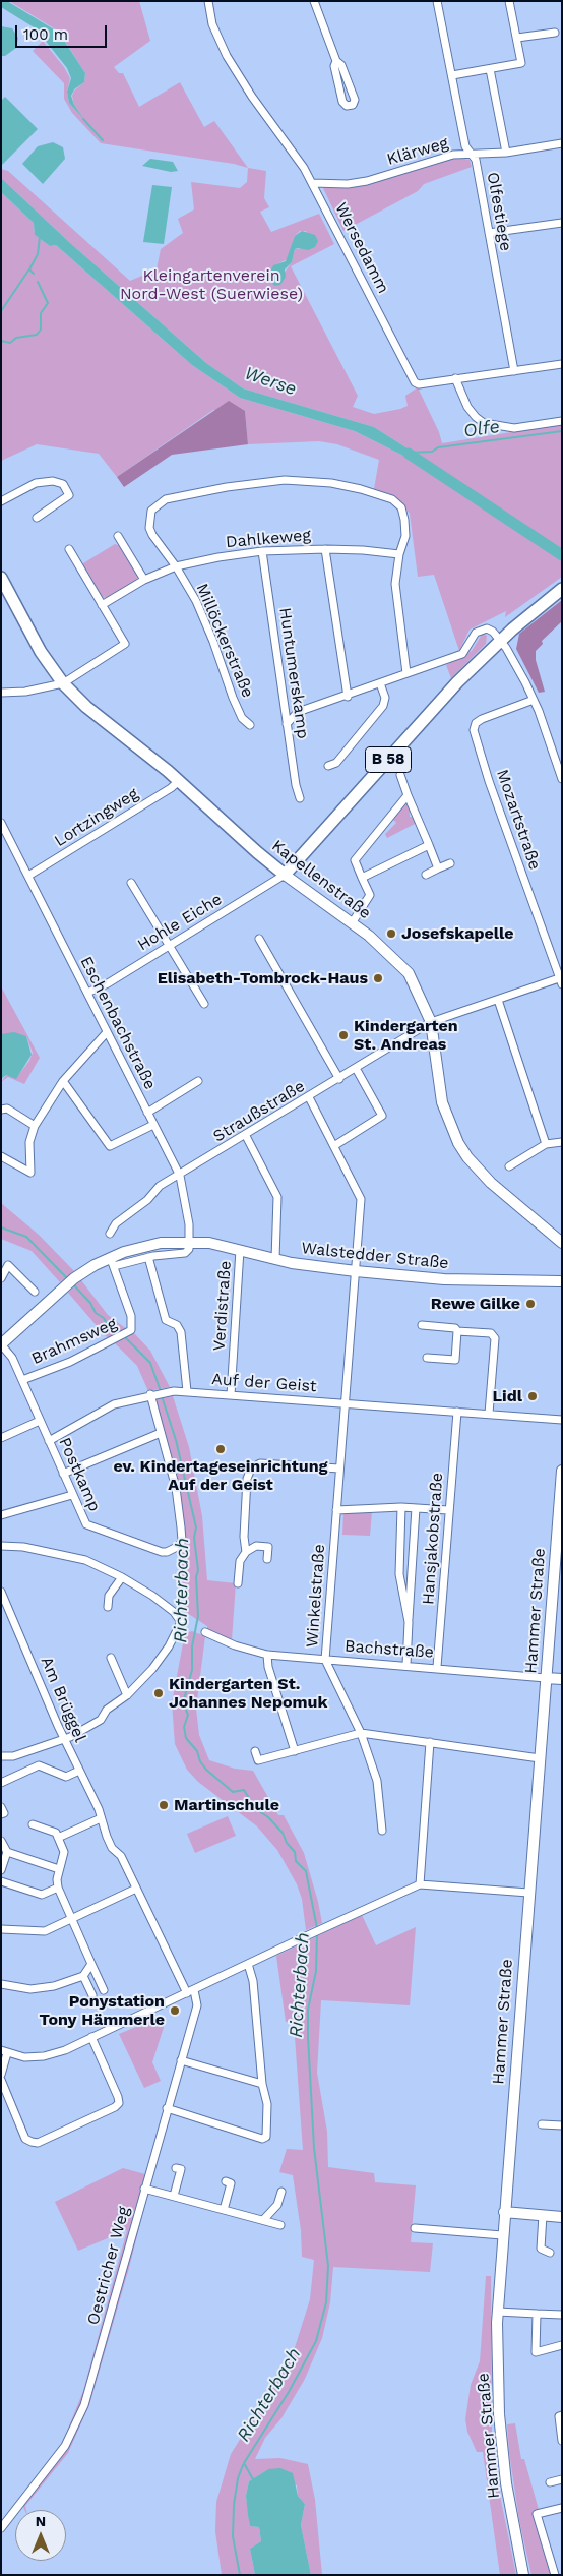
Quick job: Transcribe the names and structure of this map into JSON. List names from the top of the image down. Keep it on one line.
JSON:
{"streets":{"main road":["B 58","Kapellenstraße","Walstedder Straße","Hammer Straße"],"street":["Klärweg","Olfestiege","Wersedamm","Dahlkeweg","Millöckerstraße","Huntumerskamp","Lortzingweg","Mozartstraße","Hohle Eiche","Eschenbachstraße","Straußstraße","Verdistraße","Brahmsweg","Auf der Geist","Postkamp","Hansjakobstraße","Winkelstraße","Bachstraße","Am Brüggel","Oestricher Weg"]},"crossings":[["Klärweg","Olfestiege"],["Klärweg","Wersedamm"],["Olfestiege","Wersedamm"],["Dahlkeweg","Millöckerstraße"],["Dahlkeweg","Huntumerskamp"],["B 58","Kapellenstraße"],["B 58","Hohle Eiche"],["Lortzingweg","Kapellenstraße"],["Lortzingweg","Eschenbachstraße"],["Mozartstraße","Straußstraße"],["Kapellenstraße","Hohle Eiche"],["Kapellenstraße","Straußstraße"],["Hohle Eiche","Eschenbachstraße"],["Eschenbachstraße","Straußstraße"],["Eschenbachstraße","Walstedder Straße"],["Straußstraße","Winkelstraße"],["Walstedder Straße","Verdistraße"],["Walstedder Straße","Brahmsweg"],["Walstedder Straße","Postkamp"],["Walstedder Straße","Winkelstraße"],["Verdistraße","Auf der Geist"],["Brahmsweg","Postkamp"],["Auf der Geist","Postkamp"],["Auf der Geist","Hansjakobstraße"],["Auf der Geist","Winkelstraße"],["Hansjakobstraße","Bachstraße"],["Winkelstraße","Bachstraße"],["Hammer Straße","Bachstraße"],["Am Brüggel","Oestricher Weg"]],"water":["Werse","Olfe","Richterbach"],"parks":["Kleingartenverein Nord-West (Suerwiese)"],"places":["Josefskapelle","Elisabeth-Tombrock-Haus","Kindergarten St. Andreas","Rewe Gilke","Lidl","ev. Kindertageseinrichtung Auf der Geist","Kindergarten St. Johannes Nepomuk","Martinschule","Ponystation Tony Hämmerle"],"scale_bar":"100 m","north":"top"}
